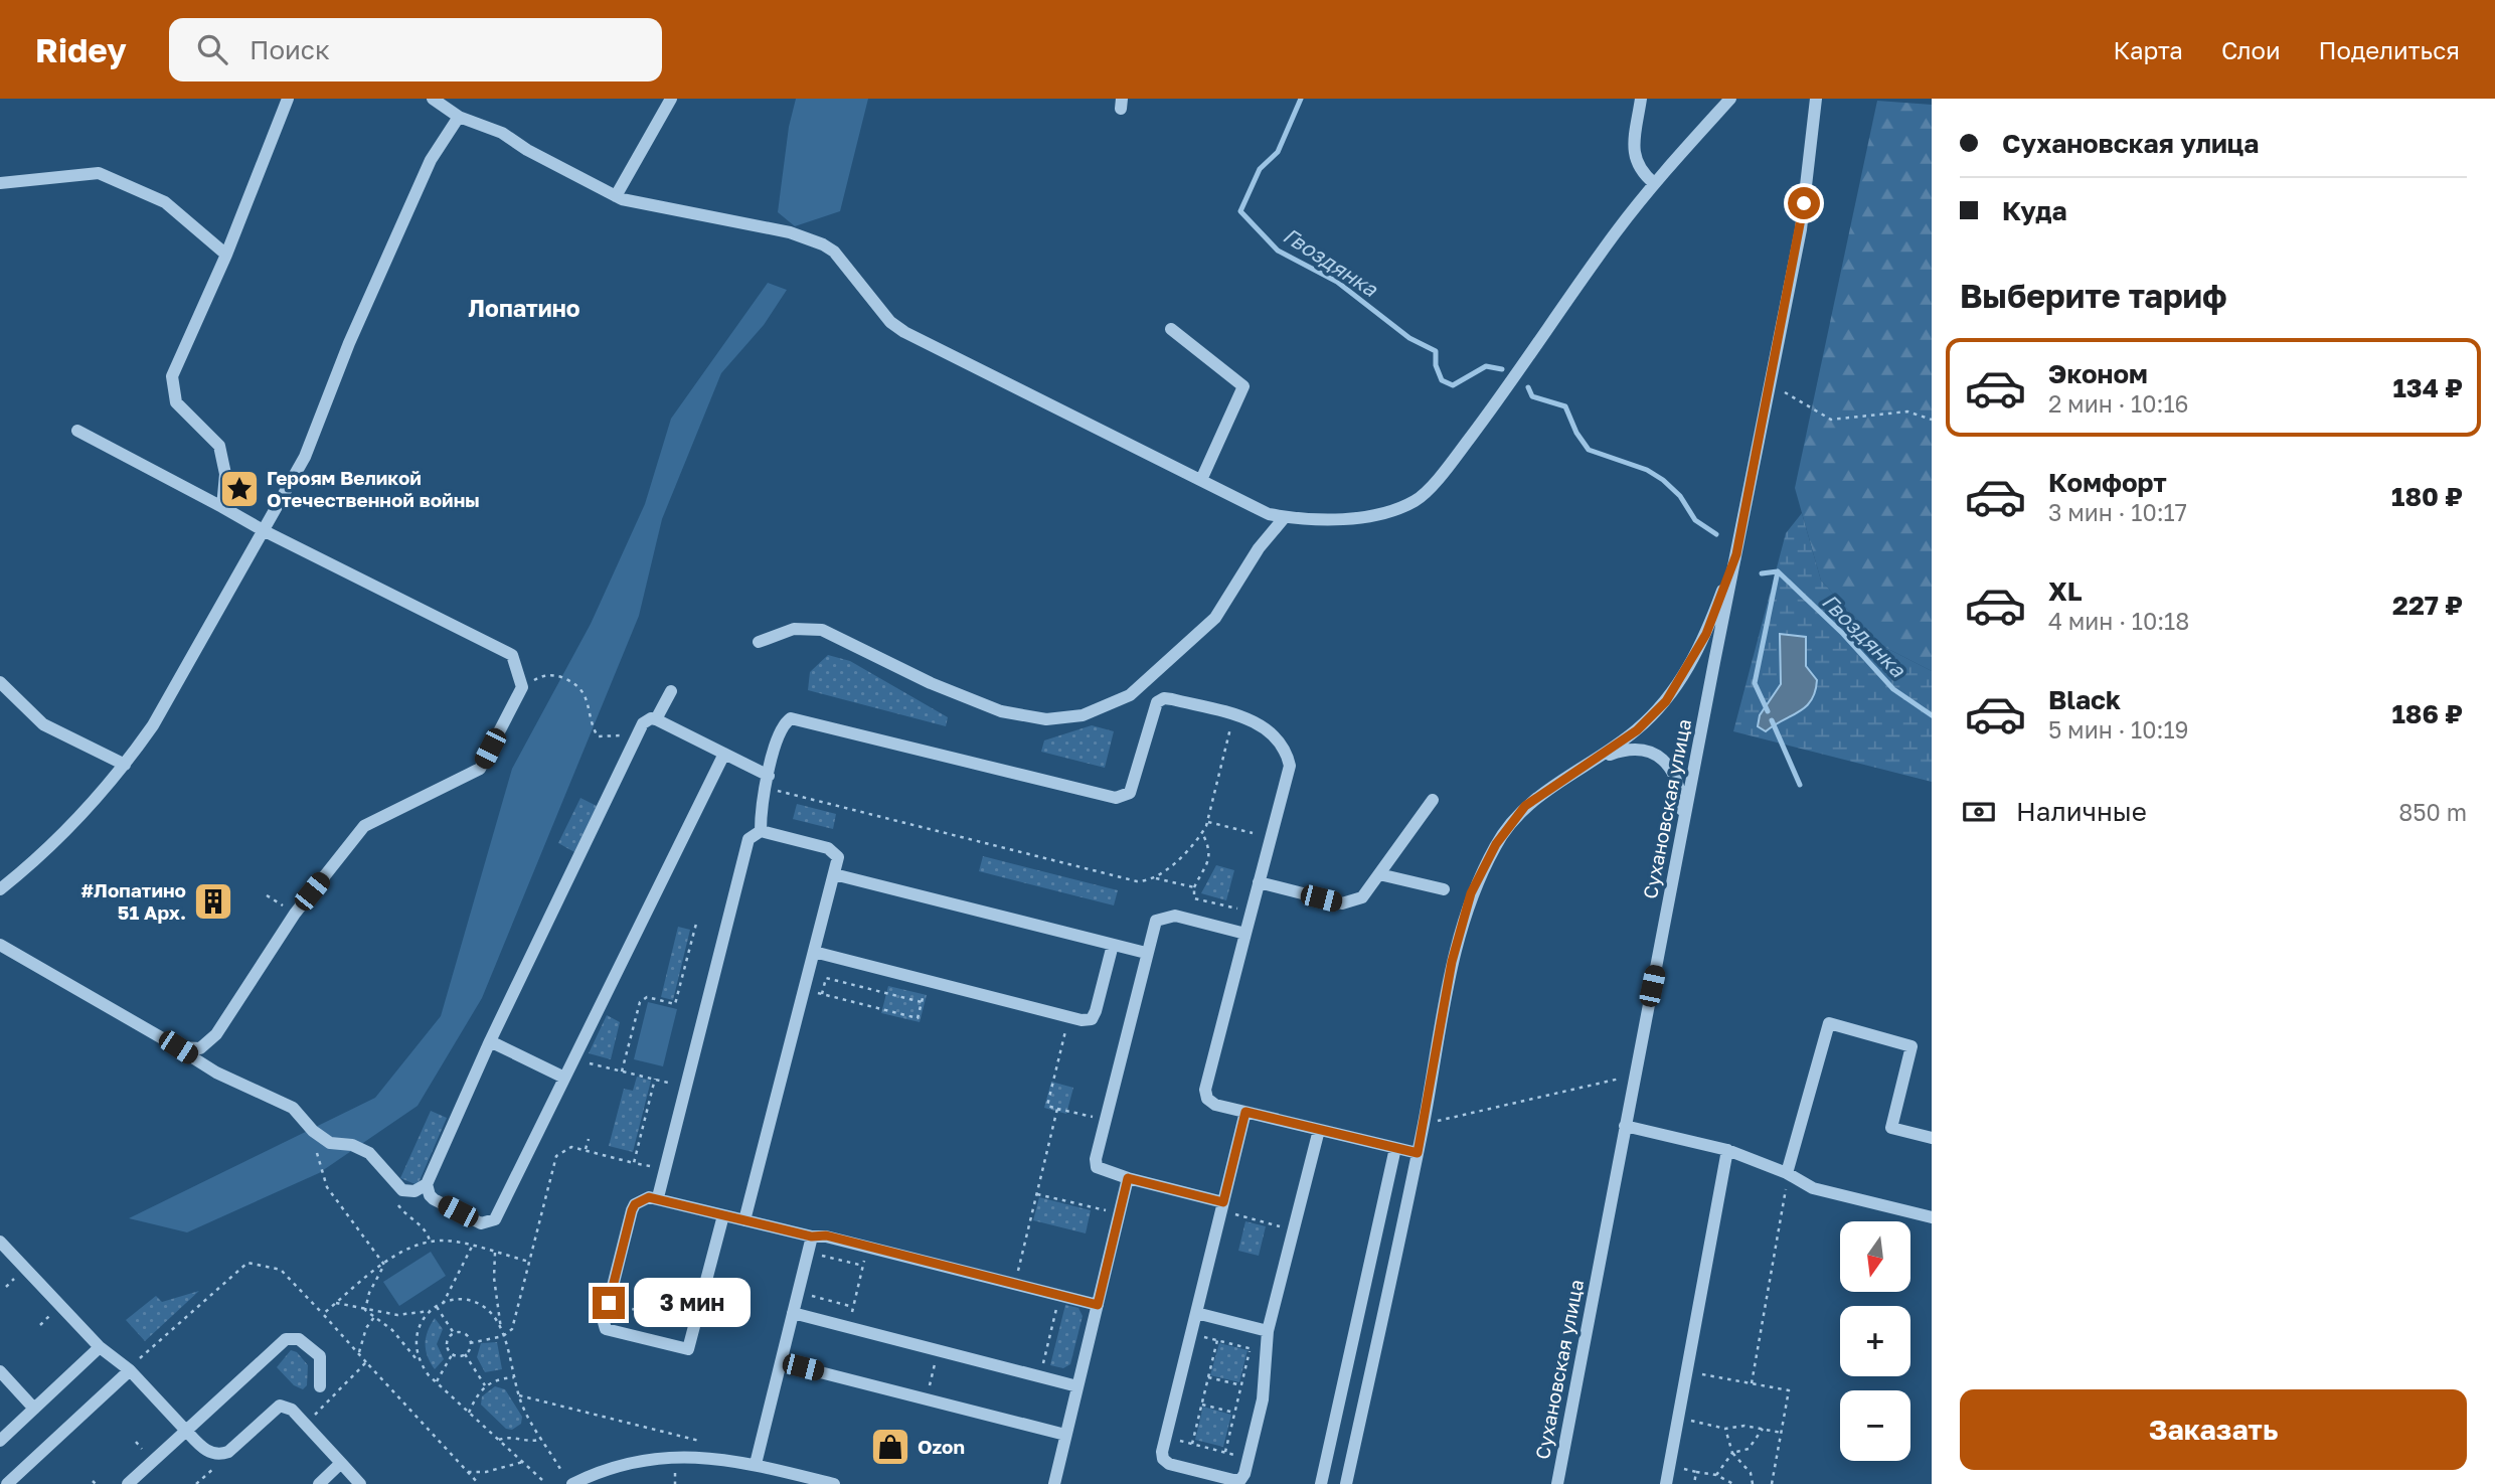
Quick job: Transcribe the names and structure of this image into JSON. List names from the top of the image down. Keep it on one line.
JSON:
{"streets":{"street":["Сухановская улица"]},"districts":["Лопатино"],"water":["Гвоздянка"],"places":{"place":["Героям Великой Отечественной войны"],"building":["#Лопатино 51 Арх."],"shop":["Ozon"]},"north":"bottom","page":{"header":"Ridey","search":"Поиск","nav":["Карта","Слои","Поделиться"],"banner":["Сухановская улица","Куда"],"heading":"Выберите тариф","list":[{"name":"Эконом","note":"2 мин · 10:16","value":"134 ₽"},{"name":"Комфорт","note":"3 мин · 10:17","value":"180 ₽"},{"name":"XL","note":"4 мин · 10:18","value":"227 ₽"},{"name":"Black","note":"5 мин · 10:19","value":"186 ₽"}],"pay":["Наличные","850 m"],"map_buttons":["+","−"],"bubble":"3 мин","buttons":"Заказать"}}
